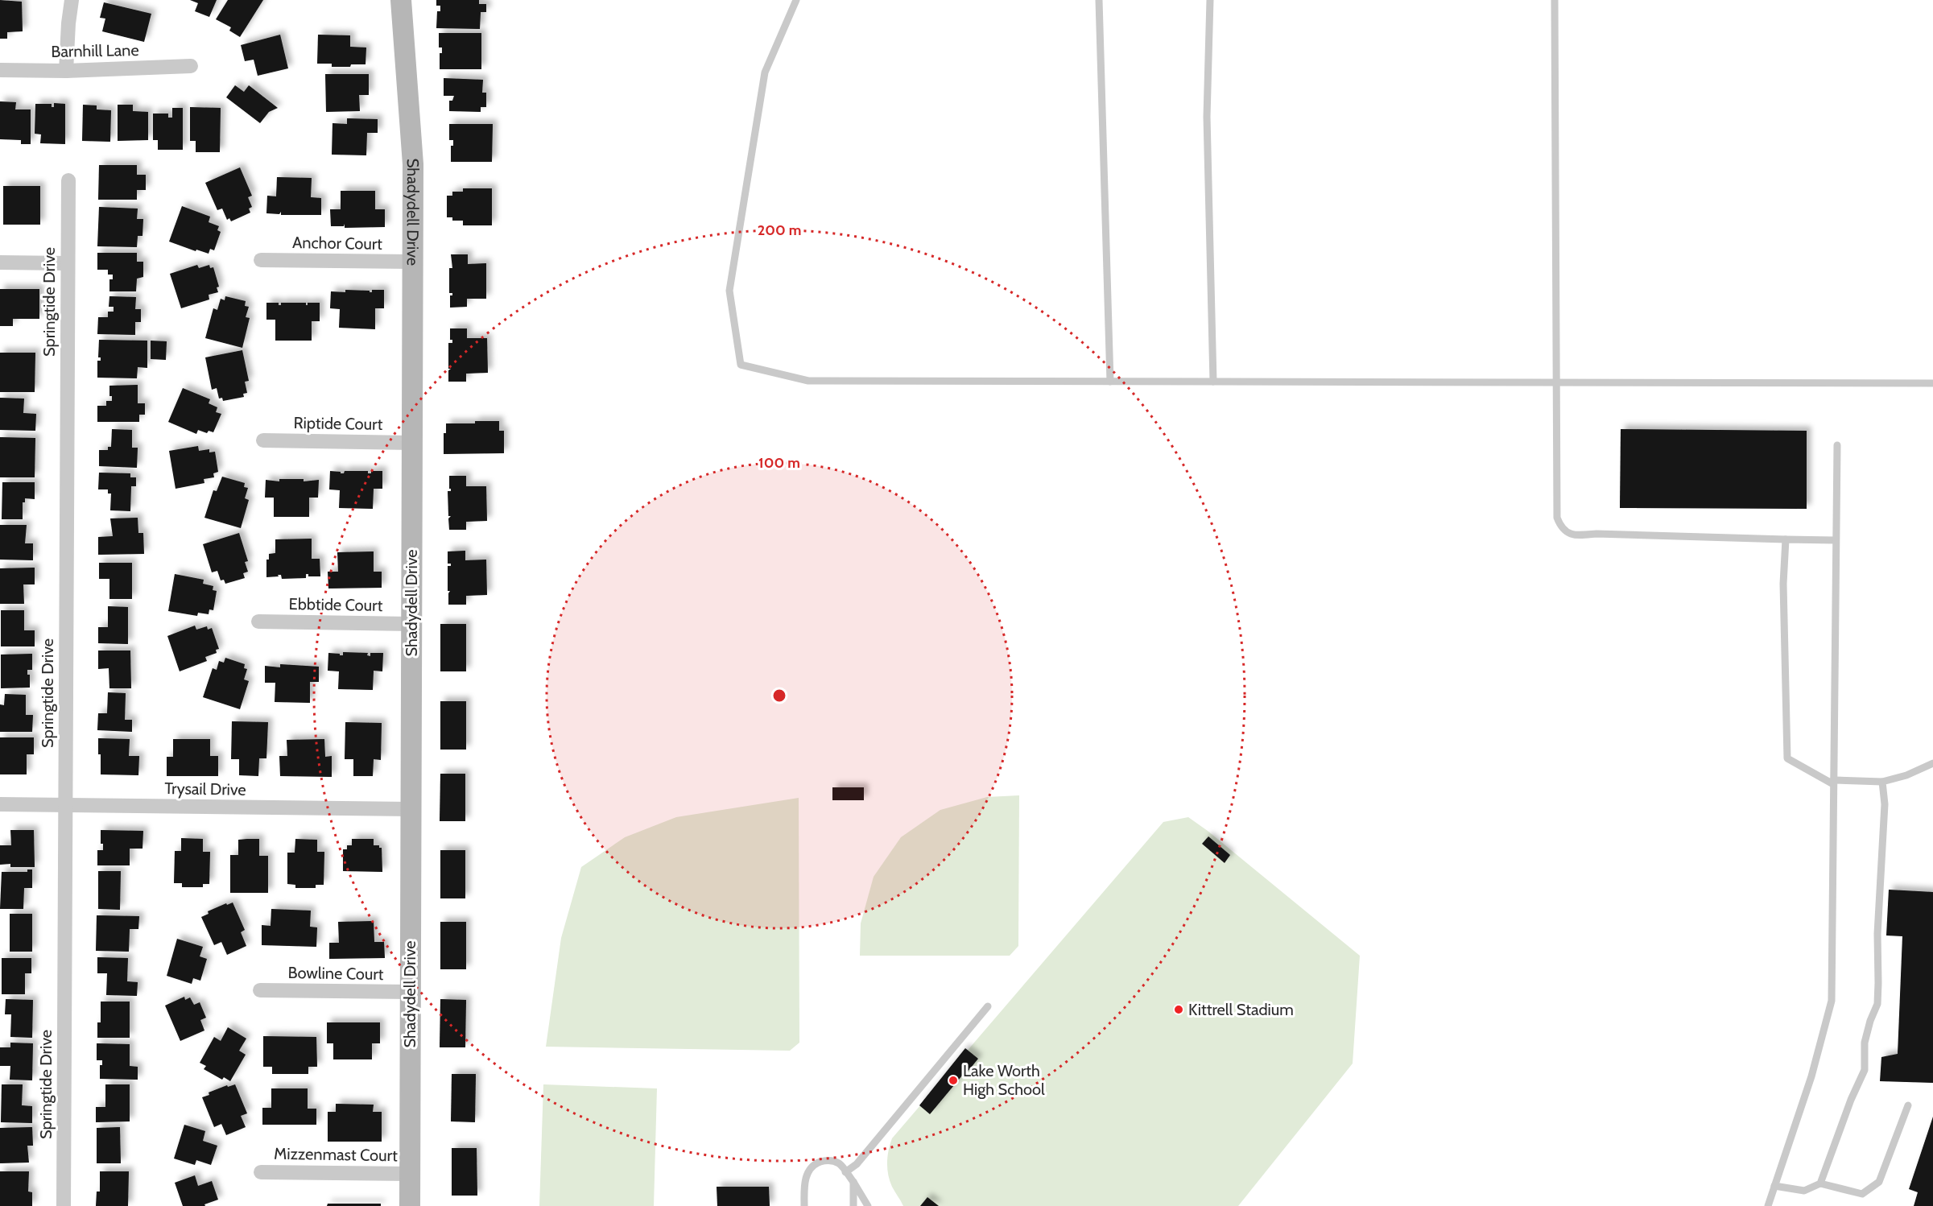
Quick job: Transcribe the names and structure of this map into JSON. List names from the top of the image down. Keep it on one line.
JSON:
{"streets":{"street":["Barnhill Lane","Shadydell Drive","Anchor Court","Springtide Drive","Riptide Court","Ebbtide Court","Trysail Drive","Bowline Court","Mizzenmast Court"]},"crossings":[["Shadydell Drive","Anchor Court"],["Shadydell Drive","Riptide Court"],["Shadydell Drive","Ebbtide Court"],["Shadydell Drive","Trysail Drive"],["Shadydell Drive","Bowline Court"],["Shadydell Drive","Mizzenmast Court"],["Springtide Drive","Trysail Drive"]],"places":["Kittrell Stadium","Lake Worth High School"],"rings":["200 m","100 m"]}
